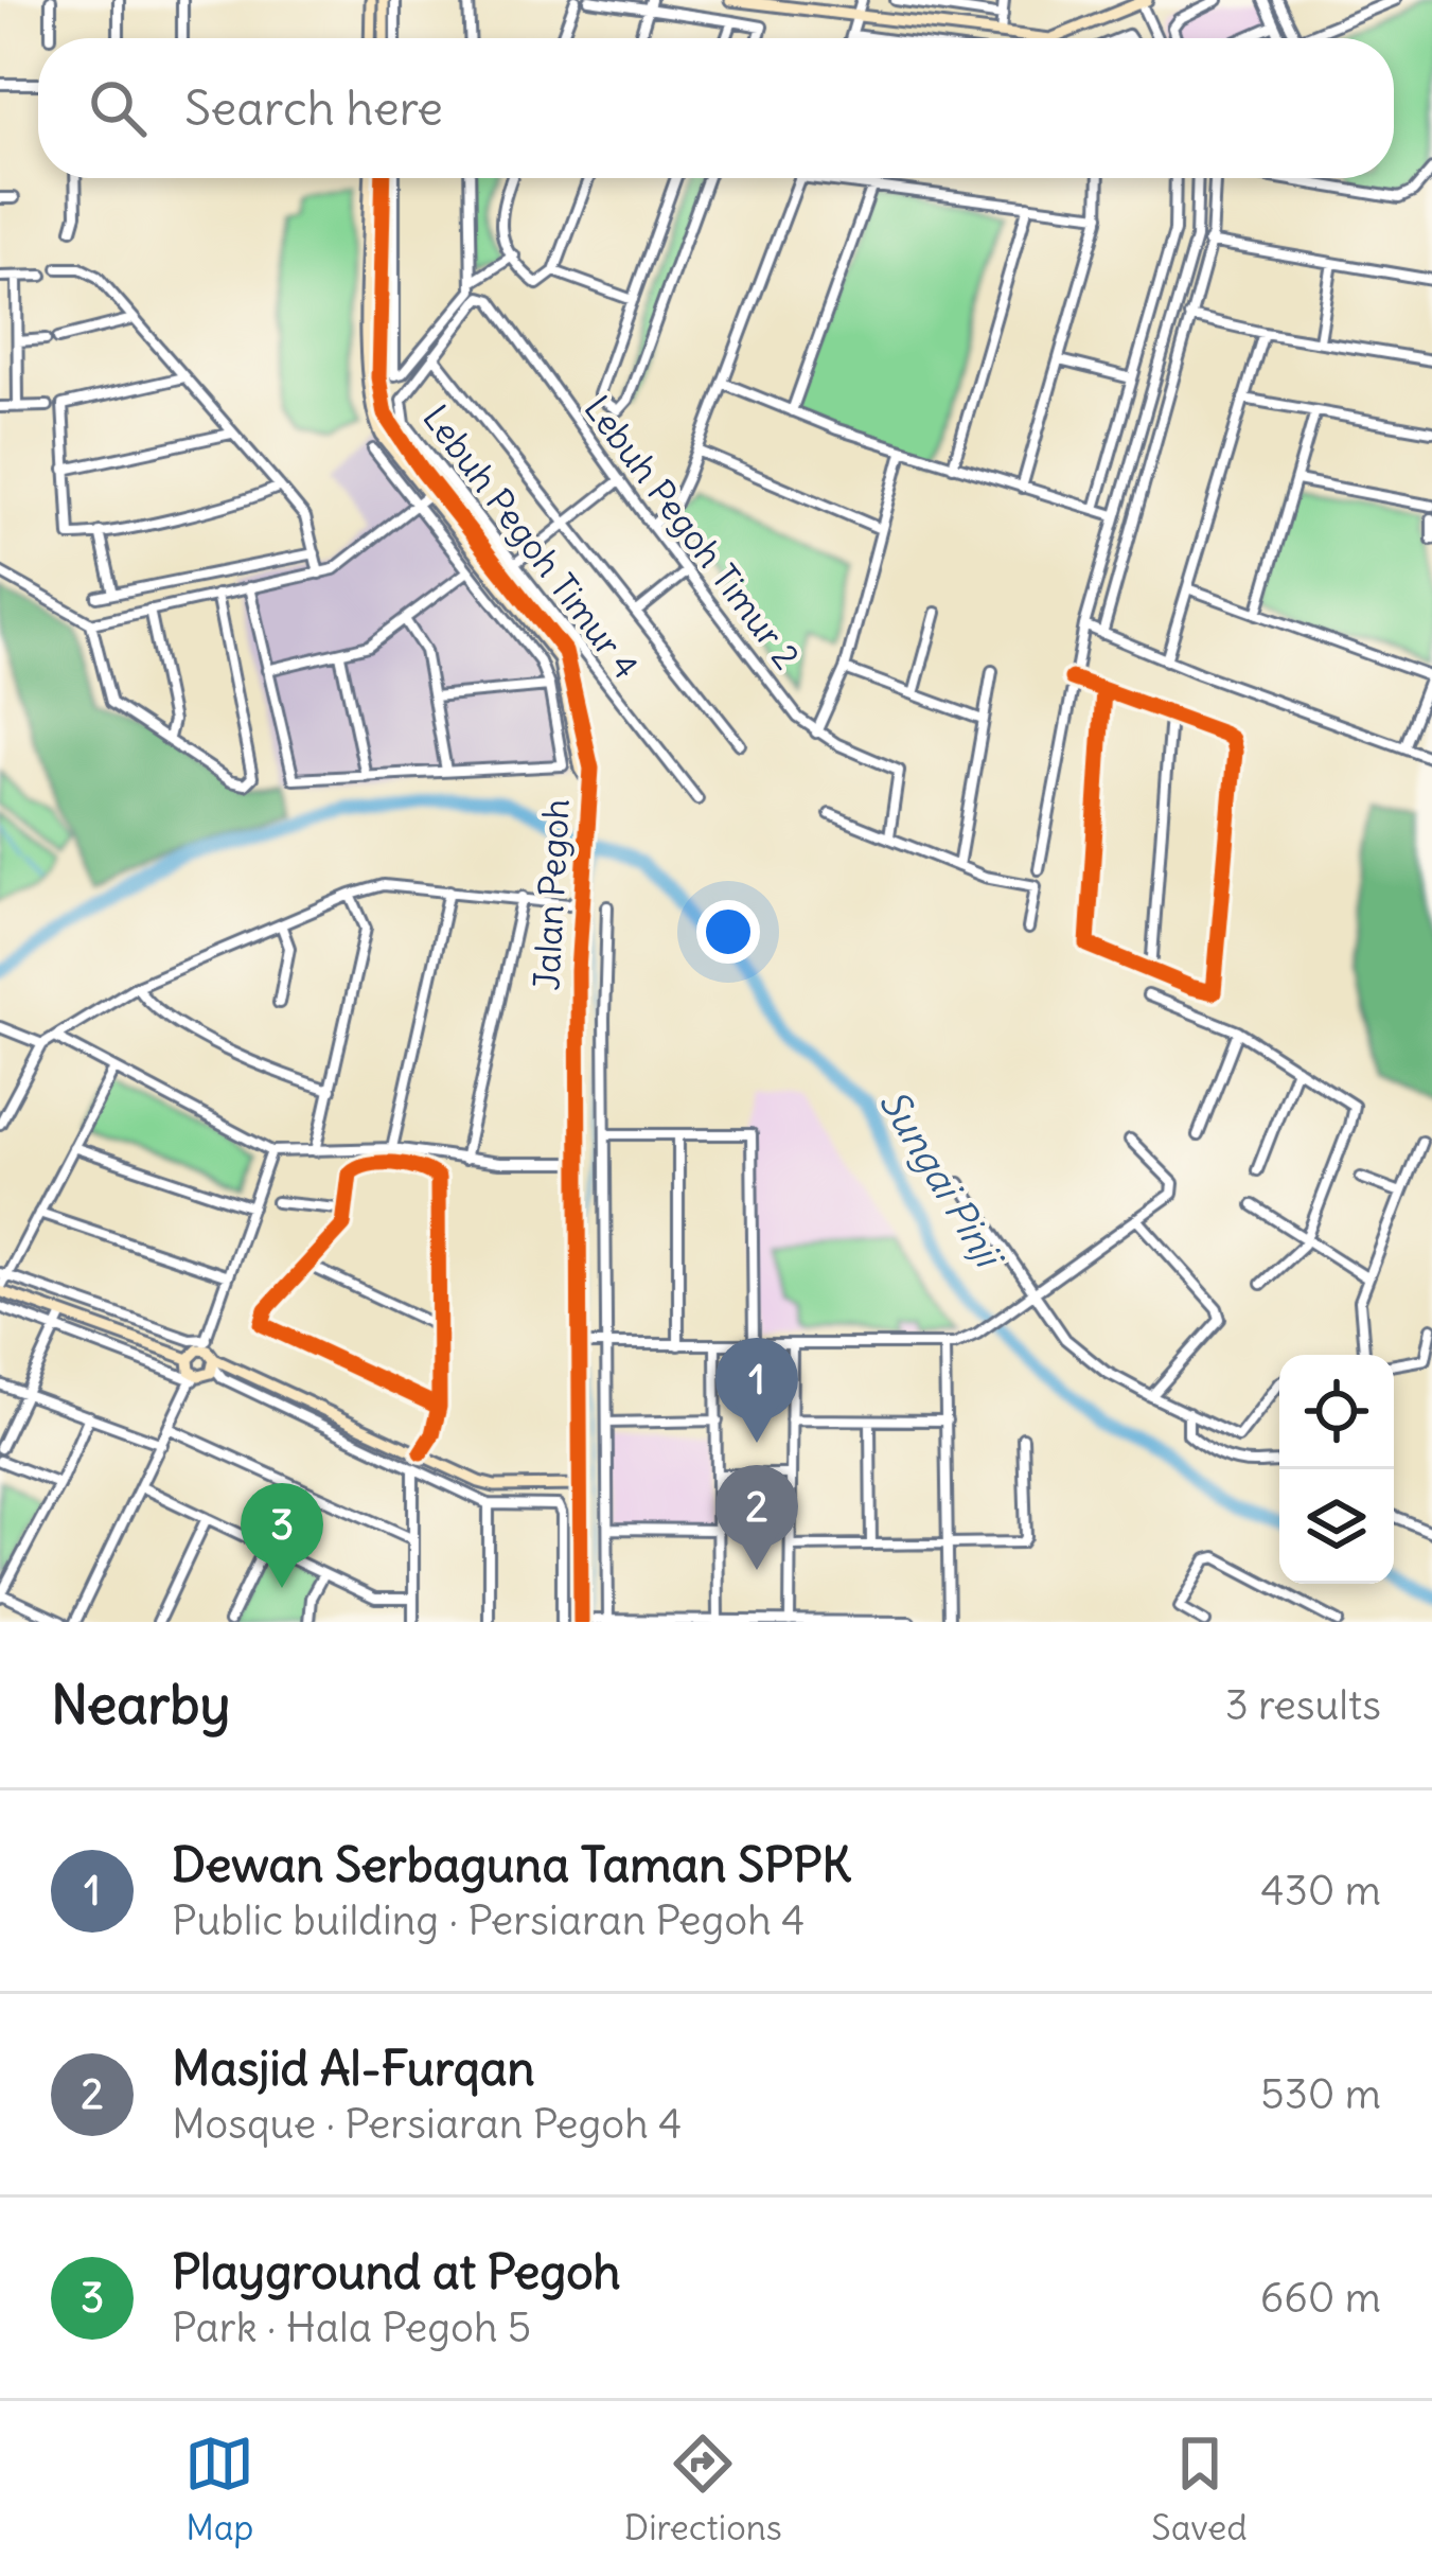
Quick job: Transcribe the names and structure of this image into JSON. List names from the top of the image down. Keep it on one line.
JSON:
{"streets":{"street":["Lebuh Pegoh Timur 2","Lebuh Pegoh Timur 4","Jalan Pegoh"]},"crossings":[["Lebuh Pegoh Timur 2","Lebuh Pegoh Timur 4"]],"water":["Sungai Pinji"],"page":{"search":"Search here","pins":["1","2","3"],"heading":["Nearby","3 results"],"list":[{"mark":"1","name":"Dewan Serbaguna Taman SPPK","note":"Public building · Persiaran Pegoh 4","value":"430 m"},{"mark":"2","name":"Masjid Al-Furqan","note":"Mosque · Persiaran Pegoh 4","value":"530 m"},{"mark":"3","name":"Playground at Pegoh","note":"Park · Hala Pegoh 5","value":"660 m"}],"nav":["Map","Directions","Saved"]}}
